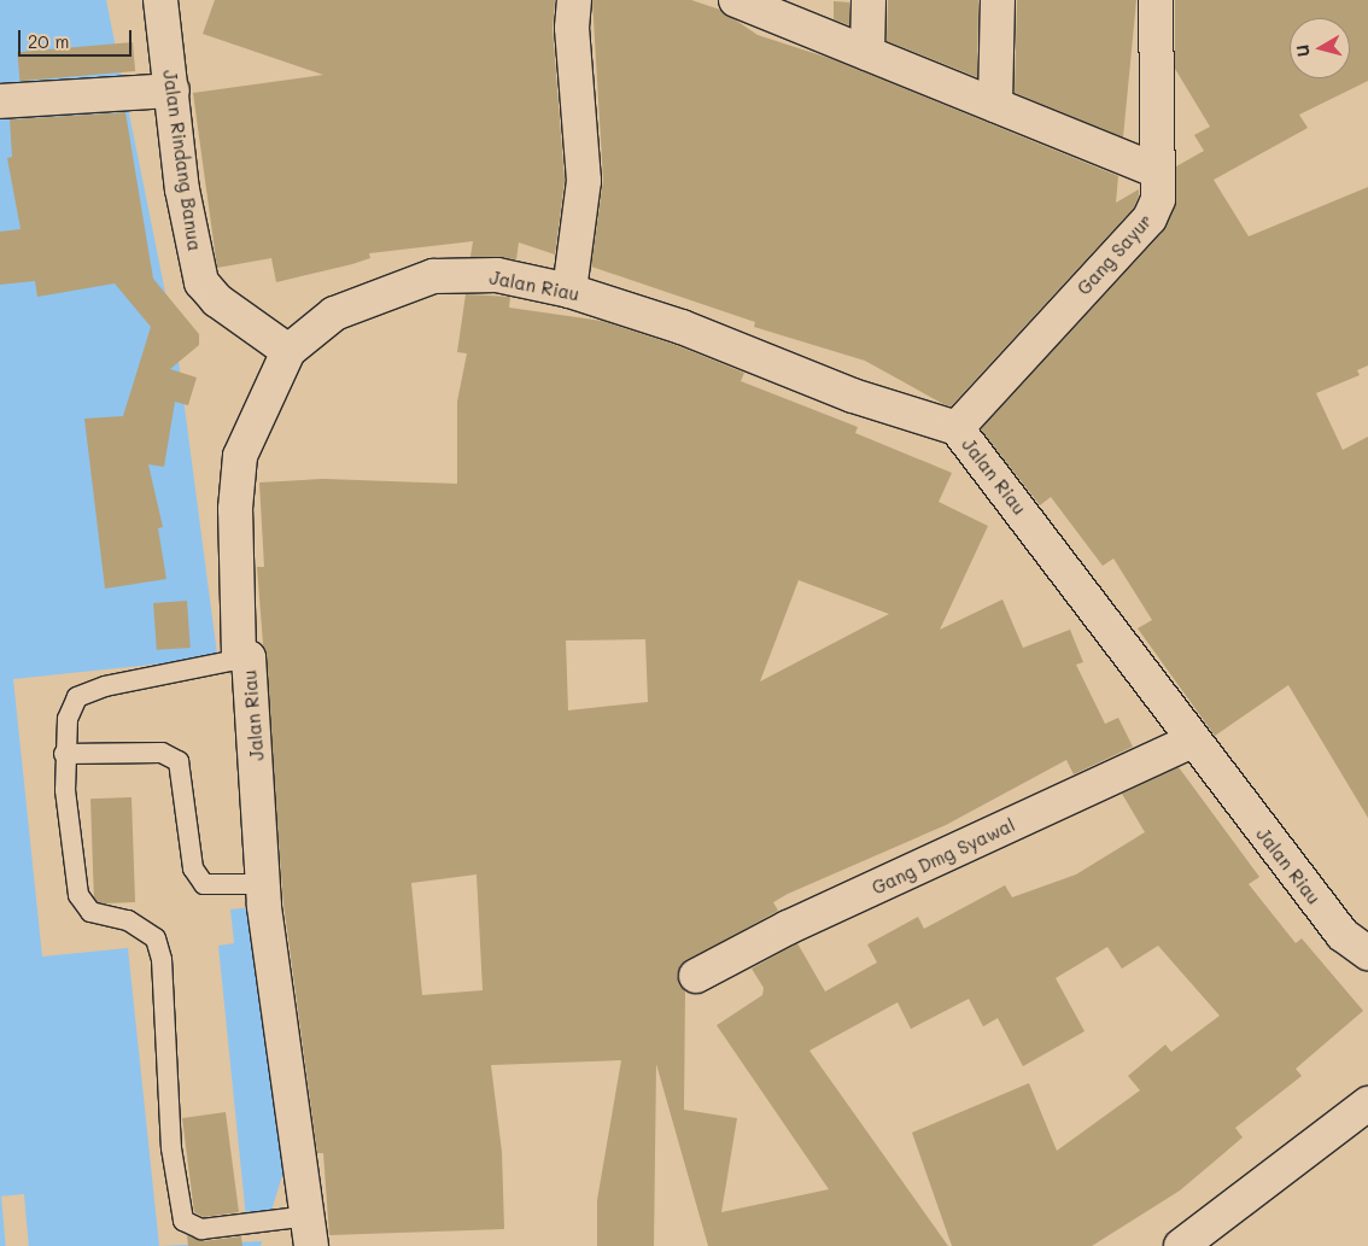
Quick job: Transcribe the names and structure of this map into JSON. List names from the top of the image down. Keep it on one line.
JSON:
{"streets":{"street":["Jalan Rindang Banua","Gang Sayur","Jalan Riau","Gang Dmg Syawal"]},"crossings":[["Jalan Rindang Banua","Jalan Riau"],["Gang Sayur","Jalan Riau"],["Jalan Riau","Gang Dmg Syawal"]],"scale_bar":"20 m","north":"left"}
